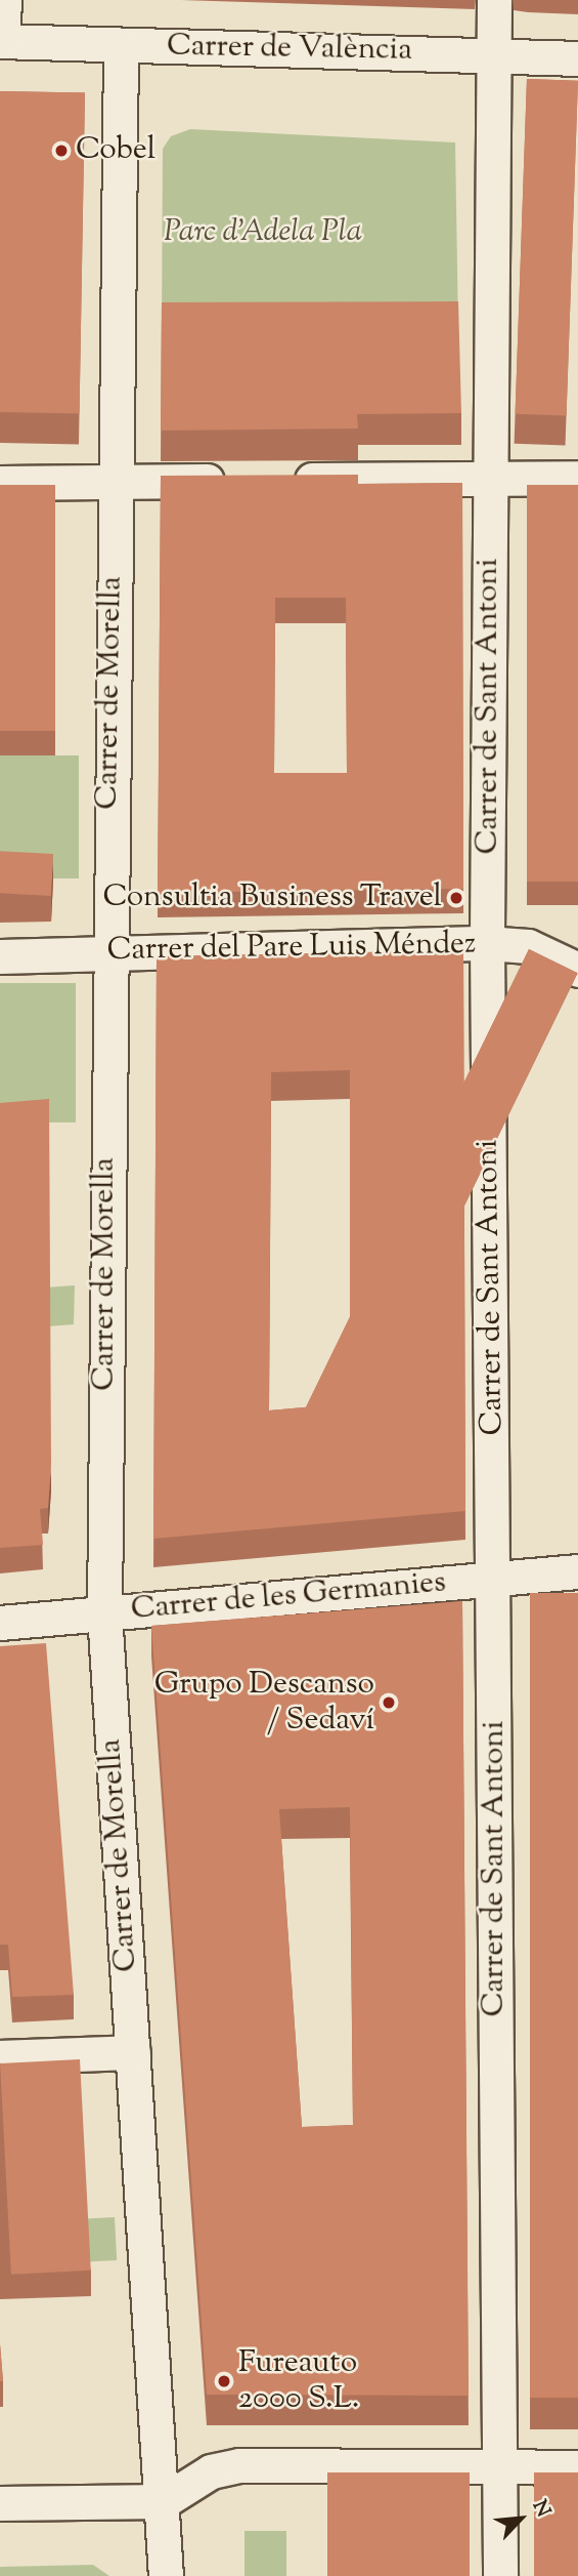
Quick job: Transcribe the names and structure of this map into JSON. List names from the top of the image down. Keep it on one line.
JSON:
{"streets":{"street":["Carrer de València","Carrer de Morella","Carrer de Sant Antoni","Carrer del Pare Luis Méndez","Carrer de les Germanies"]},"crossings":[["Carrer de València","Carrer de Morella"],["Carrer de València","Carrer de Sant Antoni"],["Carrer de Morella","Carrer del Pare Luis Méndez"],["Carrer de Morella","Carrer de les Germanies"],["Carrer de Sant Antoni","Carrer del Pare Luis Méndez"],["Carrer de Sant Antoni","Carrer de les Germanies"]],"parks":["Parc d'Adela Pla"],"places":["Cobel","Consultia Business Travel","Grupo Descanso / Sedaví","Fureauto 2000 S.L."],"north":"top right"}
